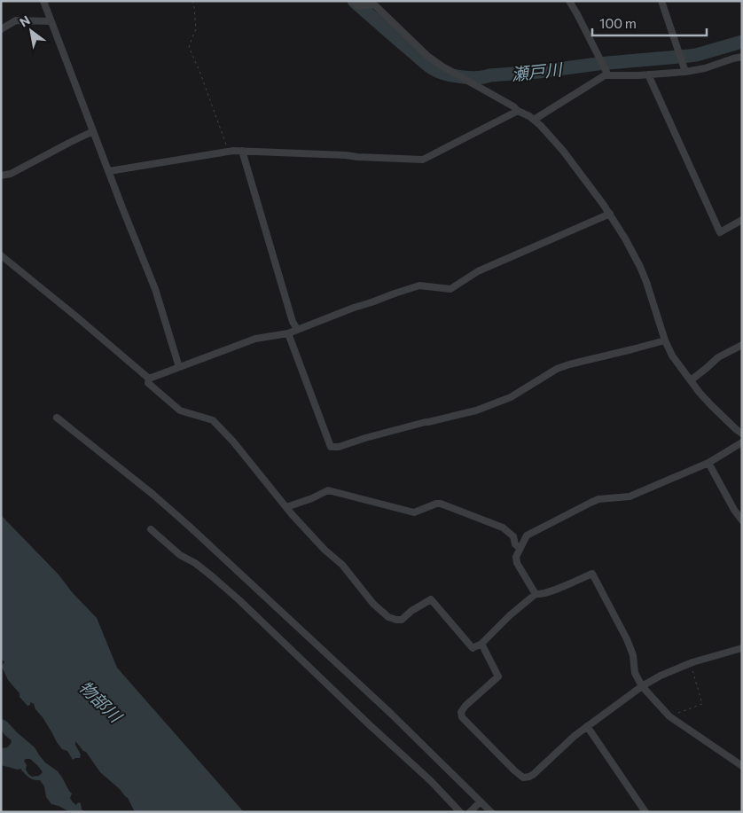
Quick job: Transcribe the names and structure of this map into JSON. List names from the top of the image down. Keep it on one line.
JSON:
{"water":["瀬戸川","物部川"],"scale_bar":"100 m","north":"top left"}
